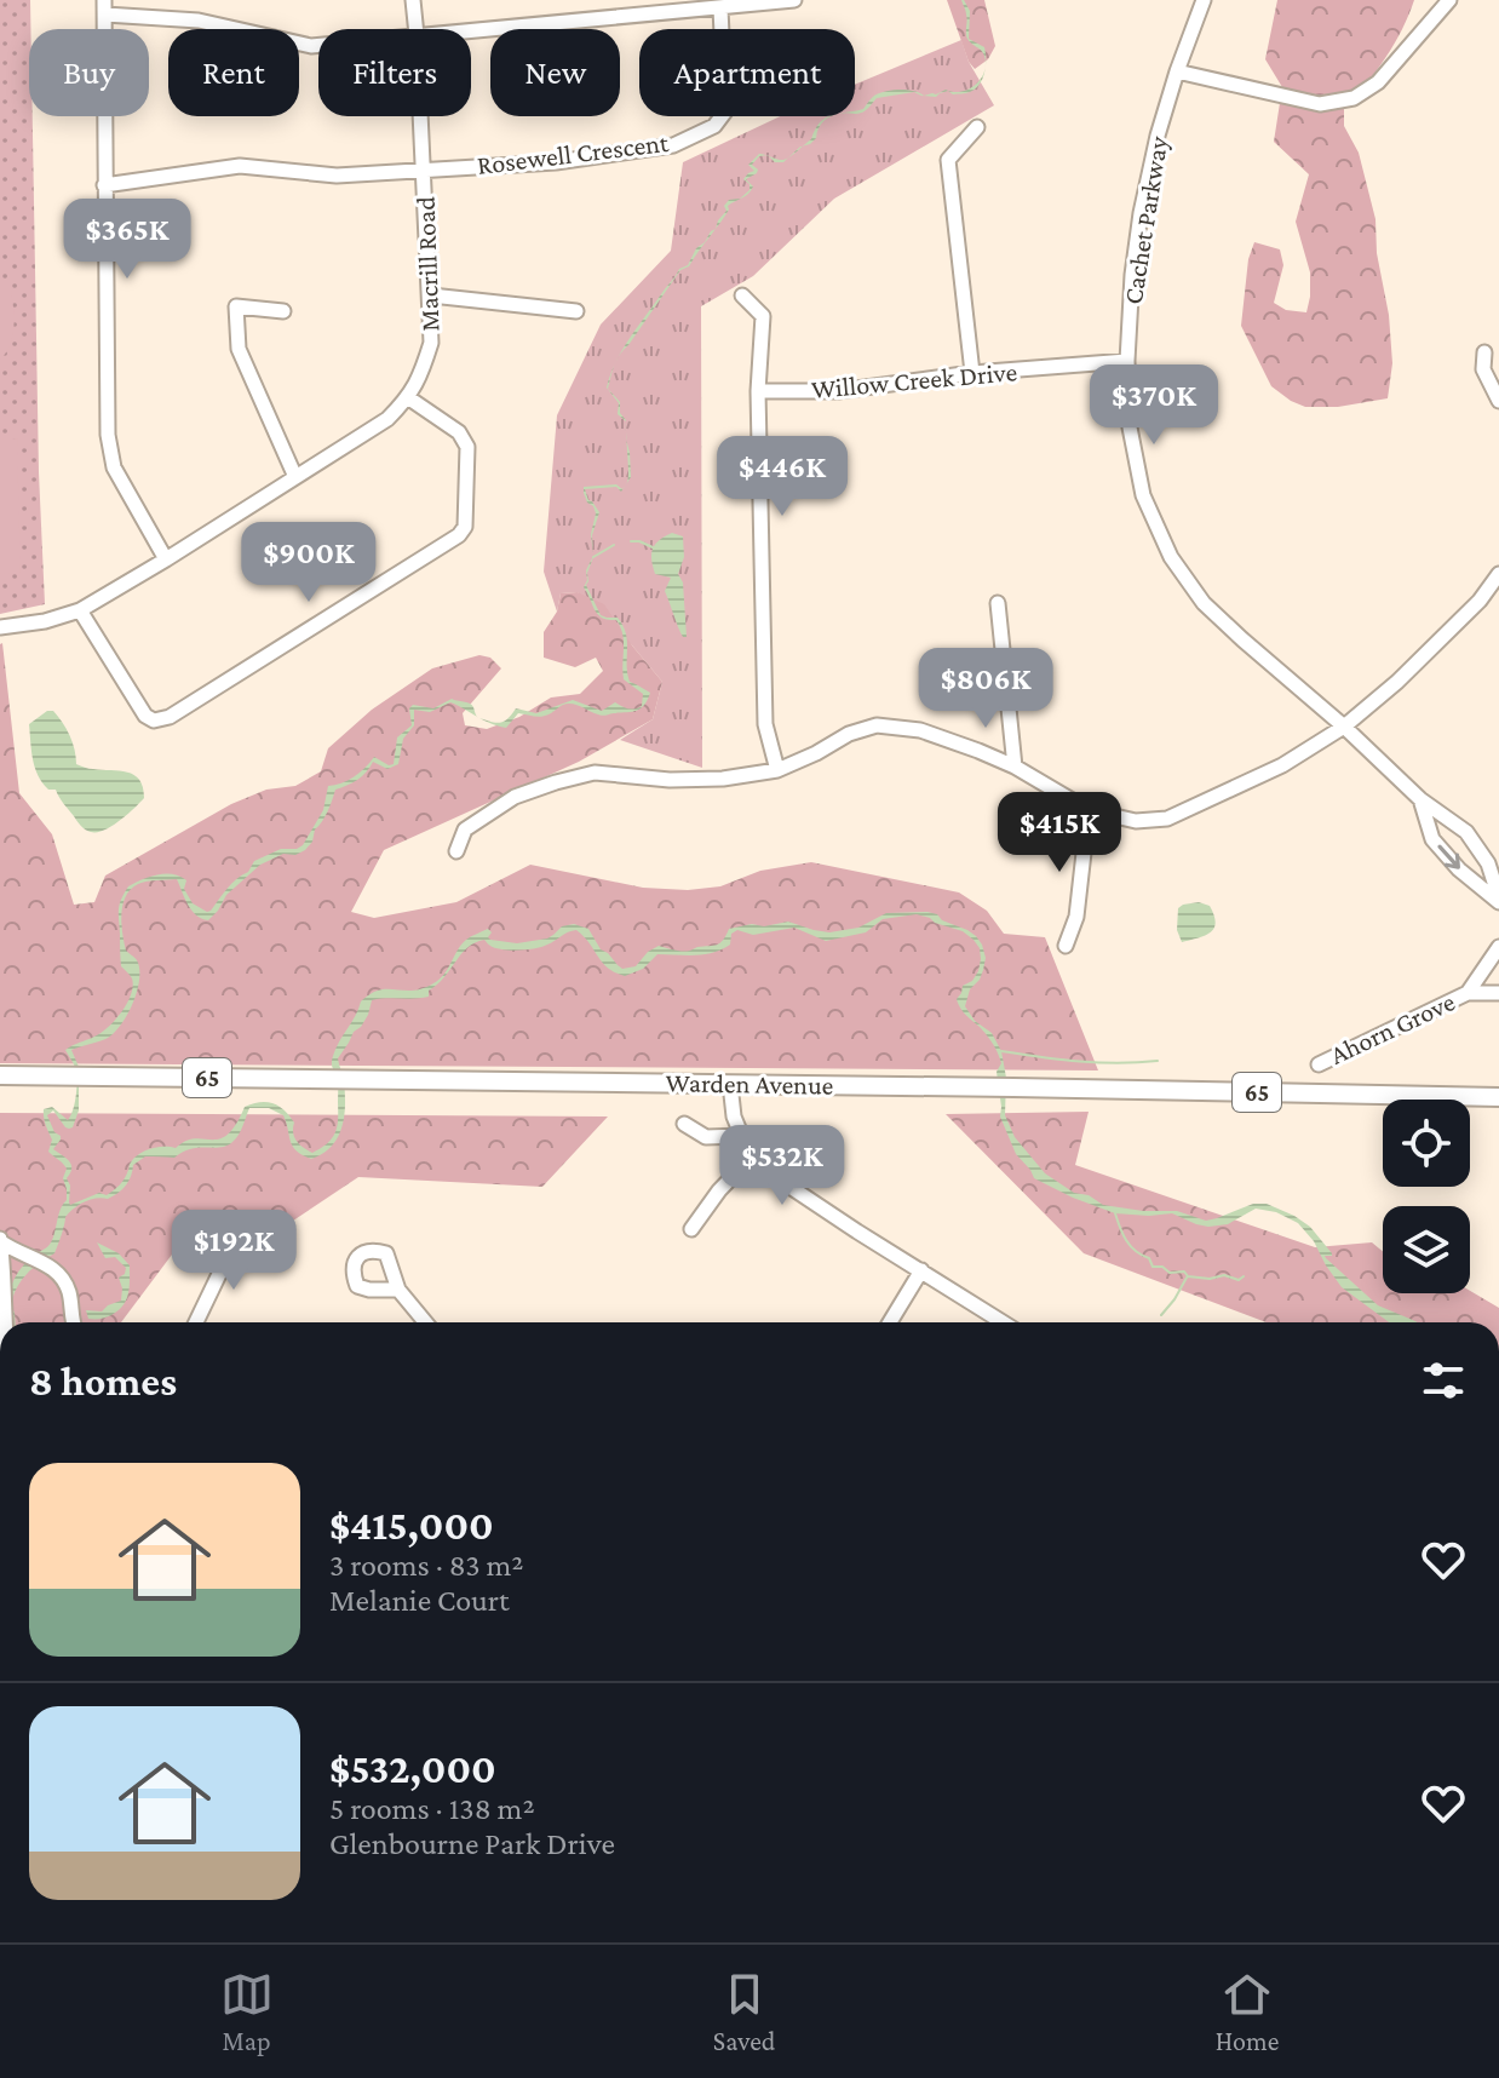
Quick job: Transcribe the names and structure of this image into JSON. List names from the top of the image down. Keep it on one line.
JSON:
{"streets":{"main road":["65","Warden Avenue"],"street":["Rosewell Crescent","Cachet Parkway","Macrill Road","Willow Creek Drive","Ahorn Grove"]},"crossings":[["Rosewell Crescent","Macrill Road"],["Cachet Parkway","Willow Creek Drive"]],"page":{"chip":["Buy","Rent","Filters","New","Apartment"],"price":["$365K","$370K","$446K","$900K","$806K","$415K","$532K","$192K"],"heading":"8 homes","list":[{"name":"$415,000","note":"3 rooms · 83 m² · Melanie Court"},{"name":"$532,000","note":"5 rooms · 138 m² · Glenbourne Park Drive"}],"tabs":["Map","Saved","Home"]}}
